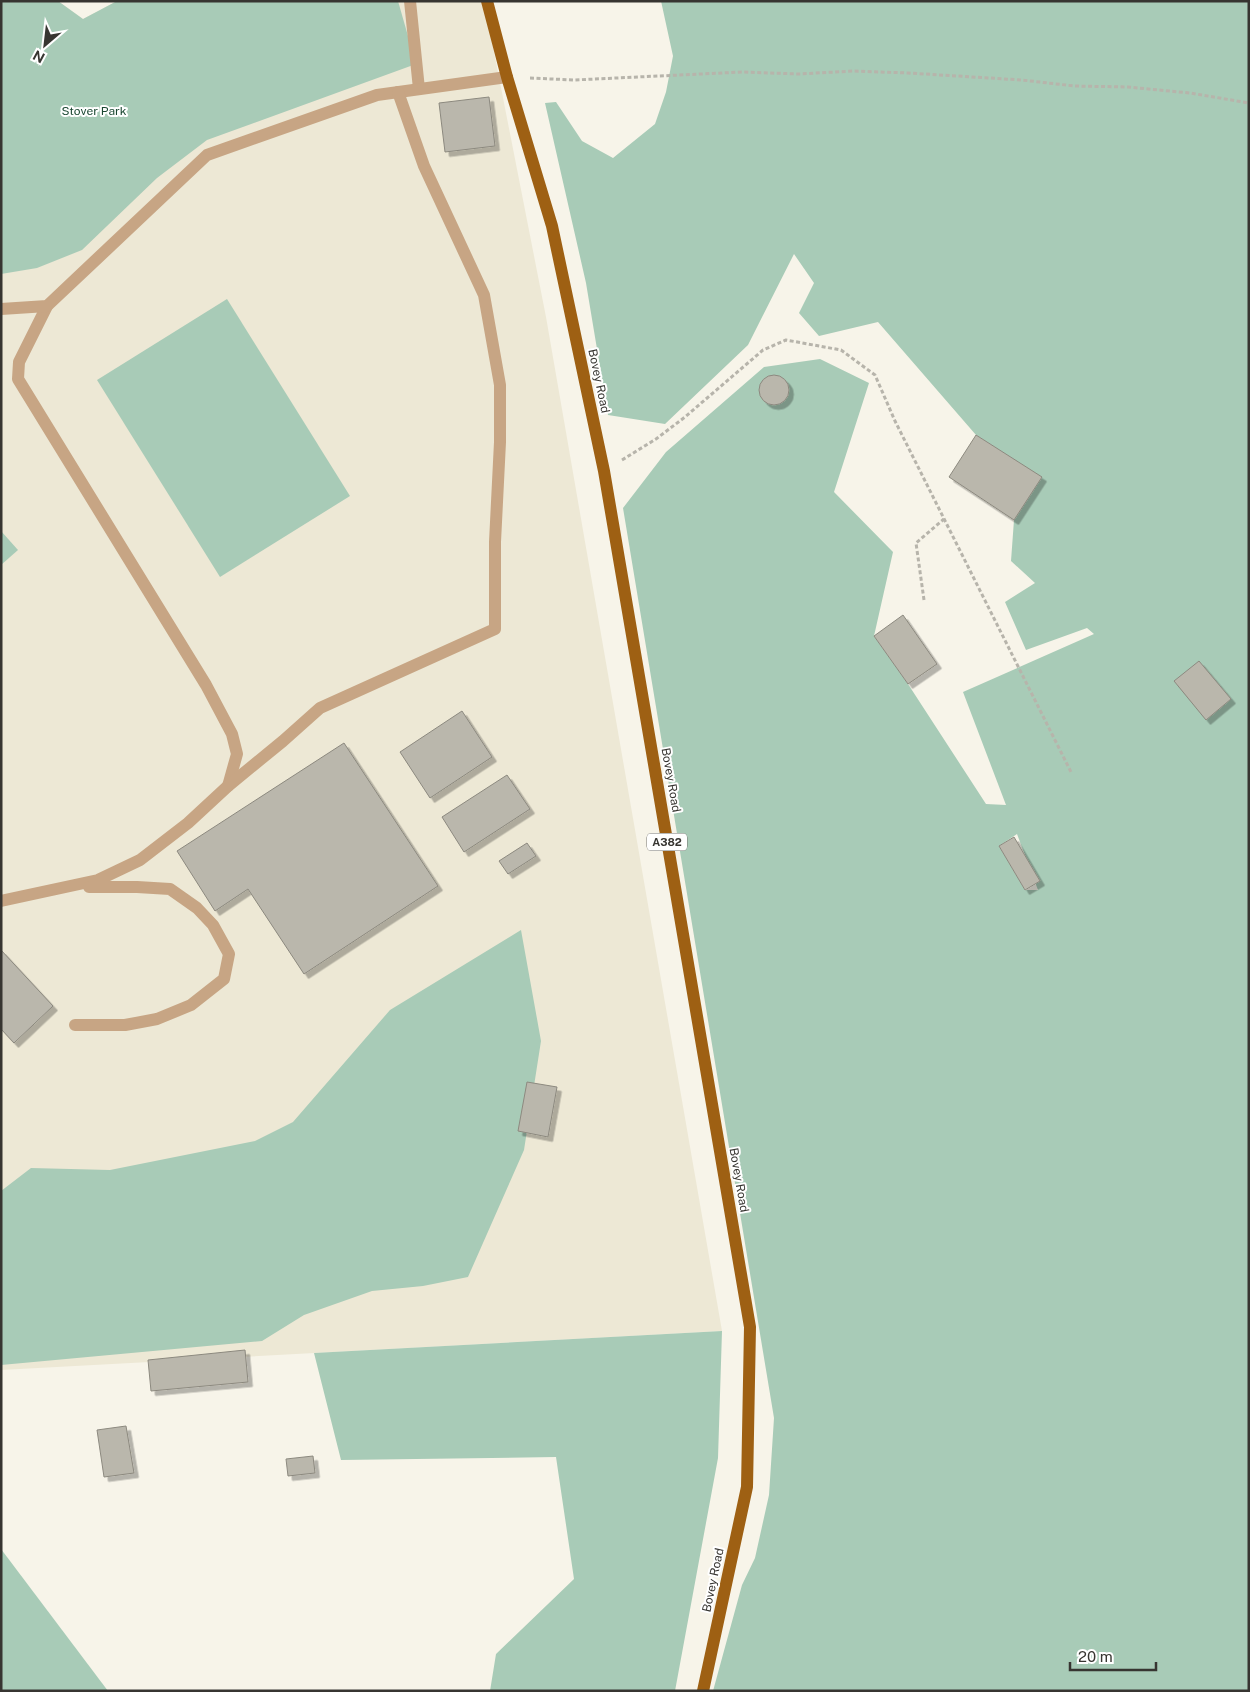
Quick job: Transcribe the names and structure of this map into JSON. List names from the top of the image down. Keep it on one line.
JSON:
{"streets":{"main road":["Bovey Road","A382"]},"parks":["Stover Park"],"scale_bar":"20 m","north":"bottom left"}
